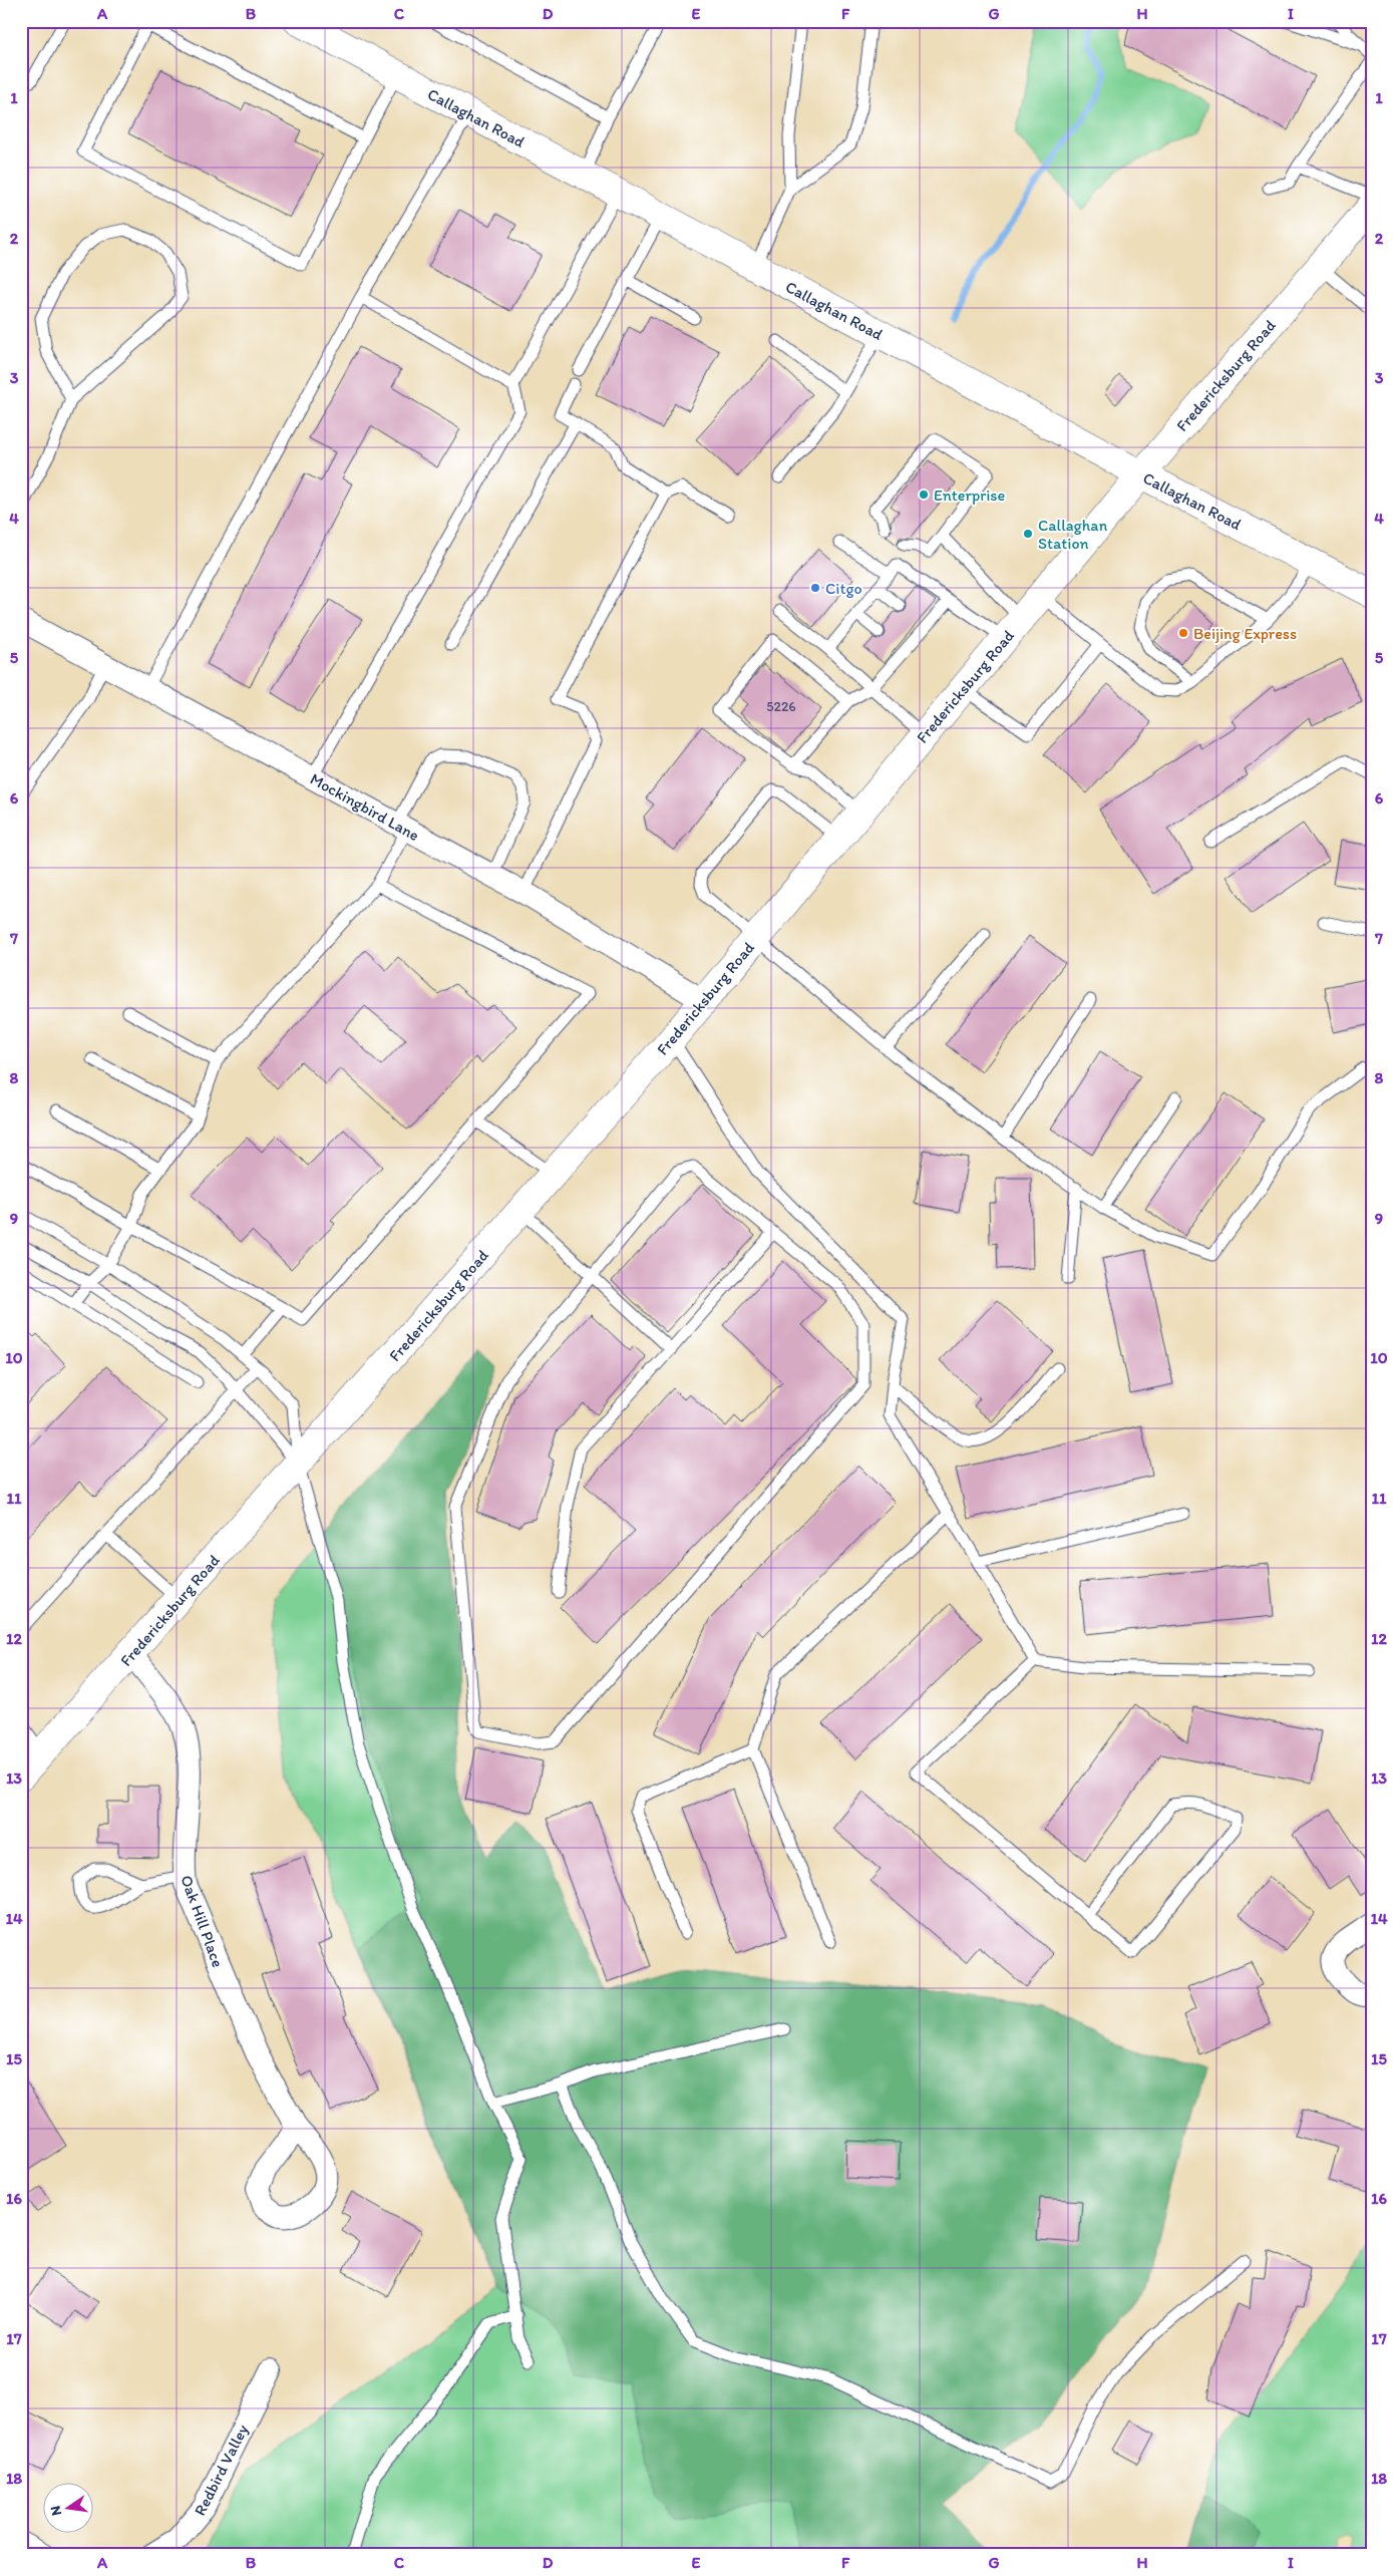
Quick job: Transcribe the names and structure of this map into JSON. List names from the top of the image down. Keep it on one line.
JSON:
{"streets":{"main road":["Callaghan Road","Fredericksburg Road"],"street":["Mockingbird Lane","Oak Hill Place","Redbird Valley"]},"crossings":[["Callaghan Road","Fredericksburg Road"],["Fredericksburg Road","Mockingbird Lane"],["Fredericksburg Road","Oak Hill Place"]],"places":["Enterprise","Callaghan Station","Citgo","Beijing Express"],"house_numbers":["5226"],"north":"left","grid":{"columns":["A","B","C","D","E","F","G","H","I"],"rows":["1","2","3","4","5","6","7","8","9","10","11","12","13","14","15","16","17","18"]}}
